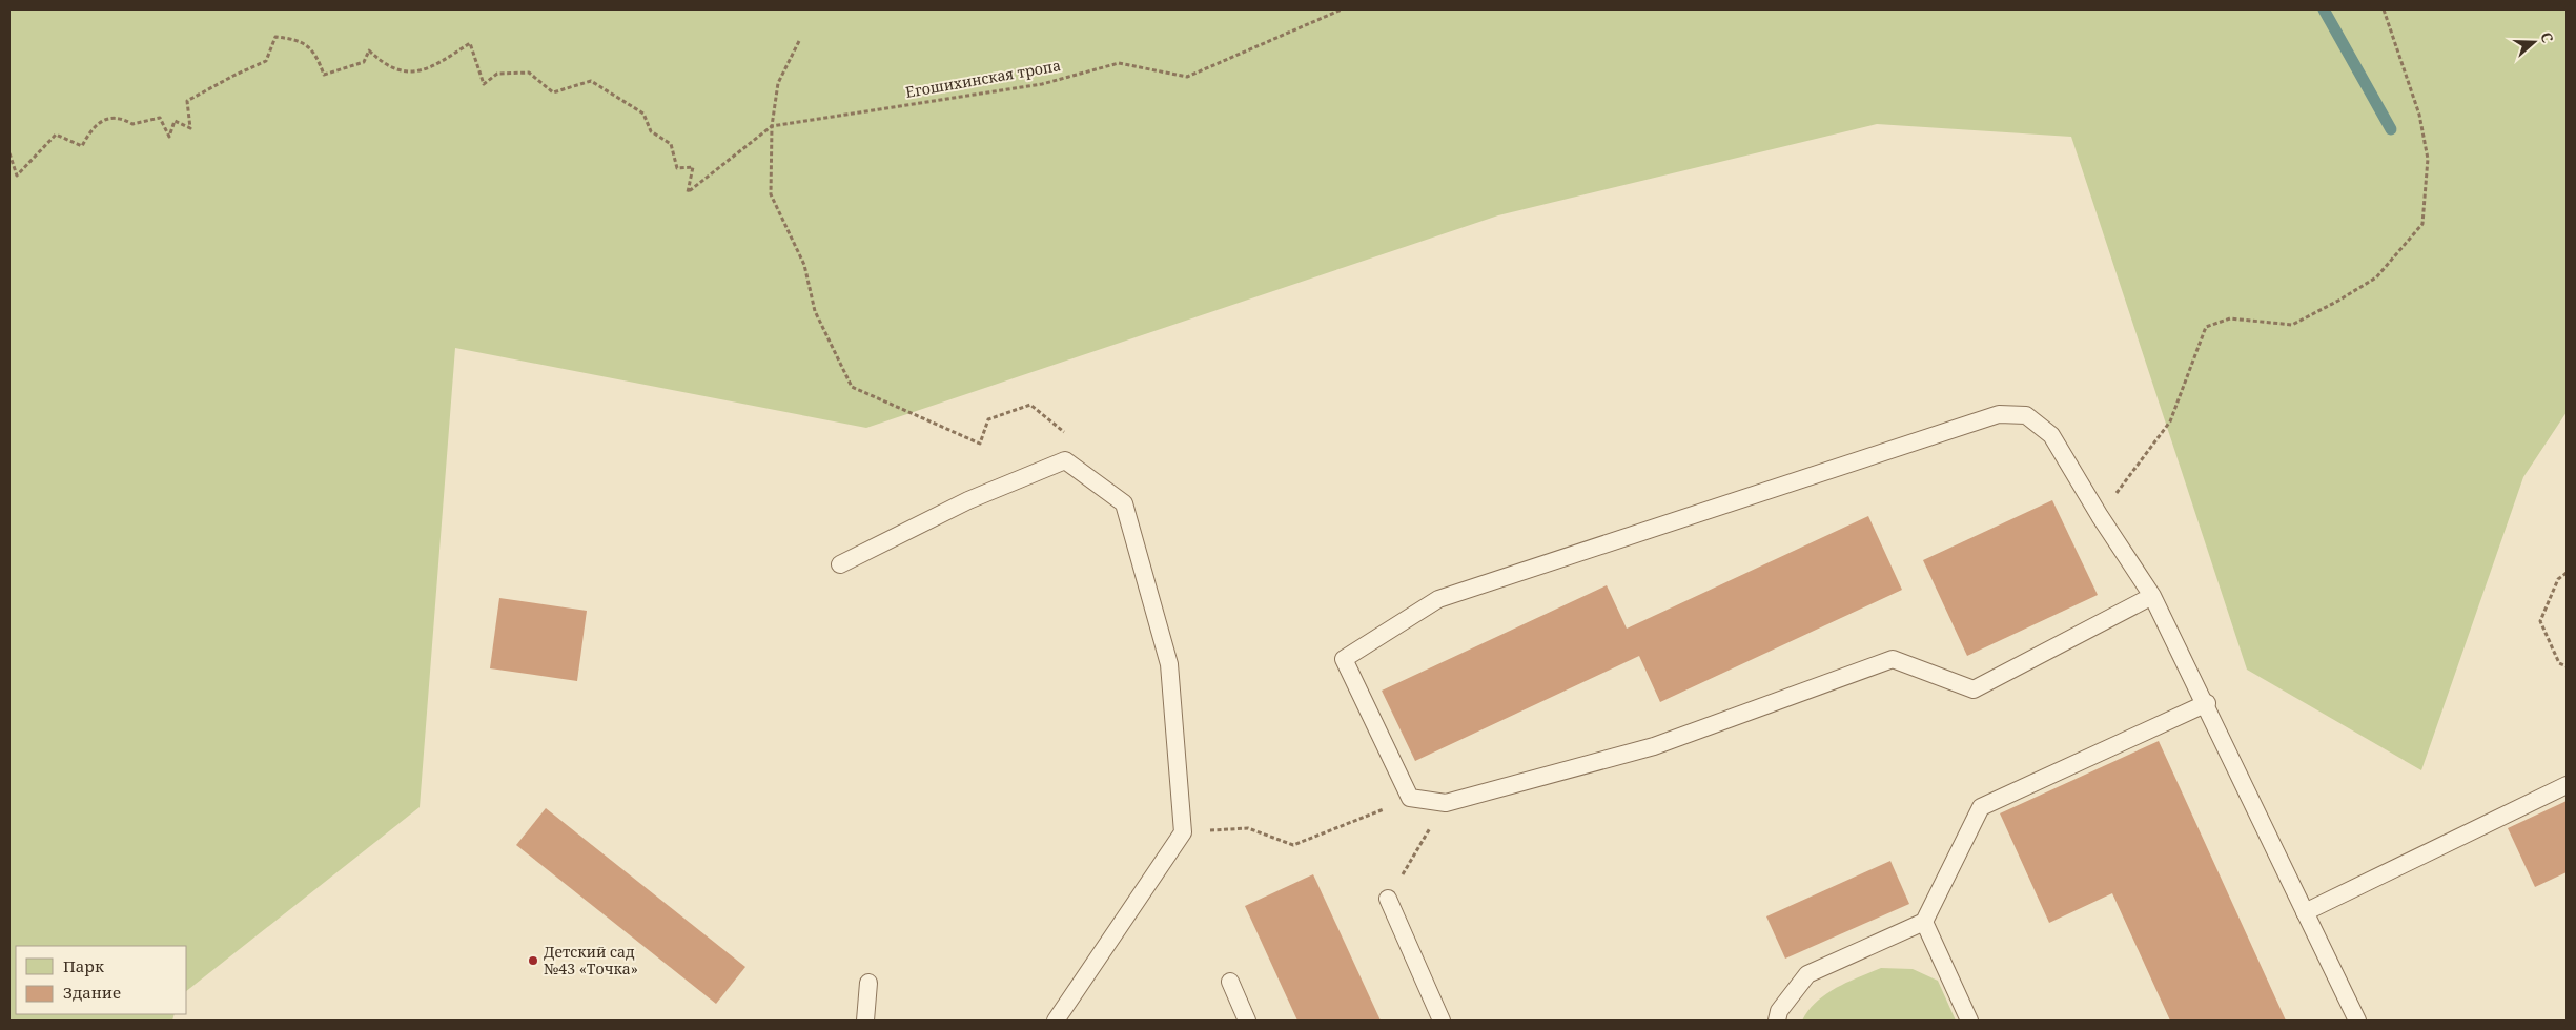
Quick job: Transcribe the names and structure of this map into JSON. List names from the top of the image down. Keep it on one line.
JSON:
{"streets":{"path":["Егошихинская тропа"]},"places":["Детский сад №43 «Точка»"],"legend":["Парк","Здание"],"north":"right"}
